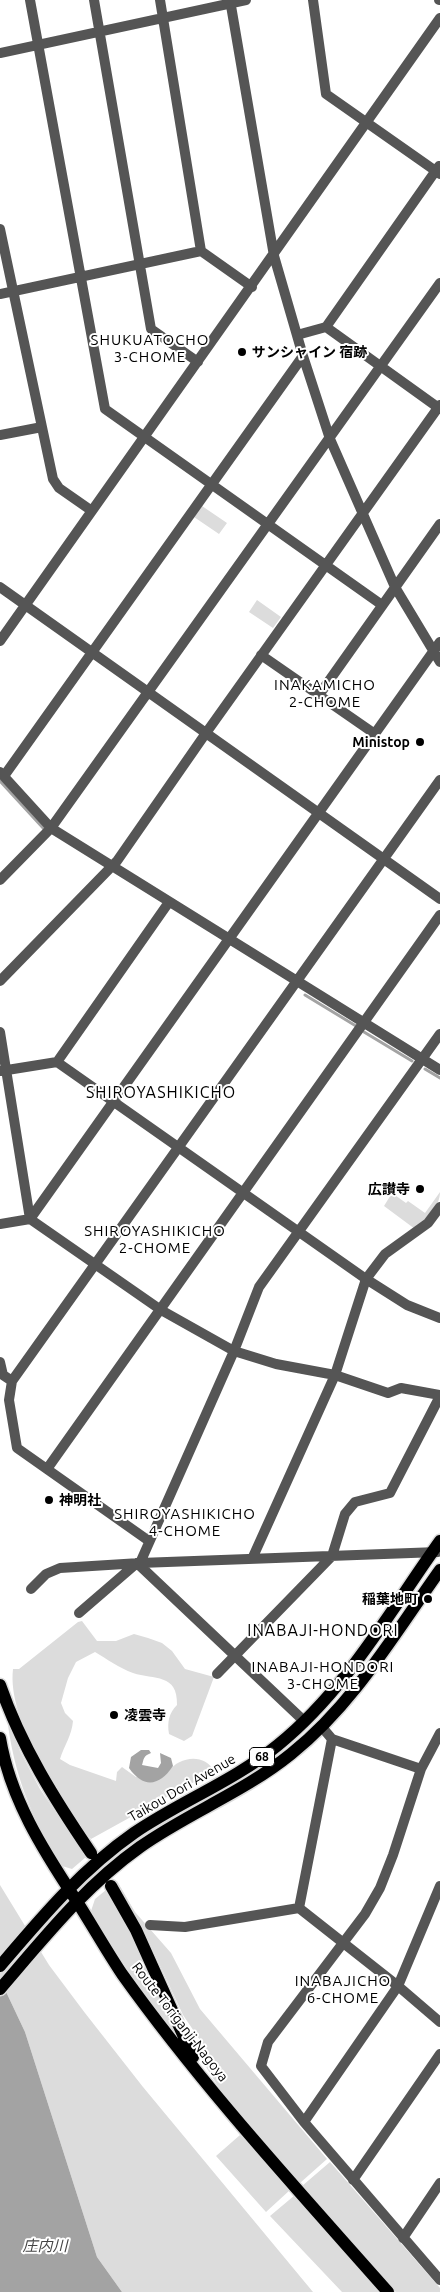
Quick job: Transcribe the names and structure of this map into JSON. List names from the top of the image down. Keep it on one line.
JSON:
{"streets":{"main road":["68","Taikou Dori Avenue","Route Toriganji-Nagoya"]},"crossings":[["68","Route Toriganji-Nagoya"],["Taikou Dori Avenue","Route Toriganji-Nagoya"]],"districts":["SHUKUATOCHO 3-CHOME","INAKAMICHO 2-CHOME","SHIROYASHIKICHO","SHIROYASHIKICHO 2-CHOME","SHIROYASHIKICHO 4-CHOME","INABAJI-HONDORI","INABAJI-HONDORI 3-CHOME","INABAJICHO 6-CHOME"],"water":["庄内川"],"places":["サンシャイン 宿跡","Ministop","広讃寺","神明社","稲葉地町","凌雲寺"]}
